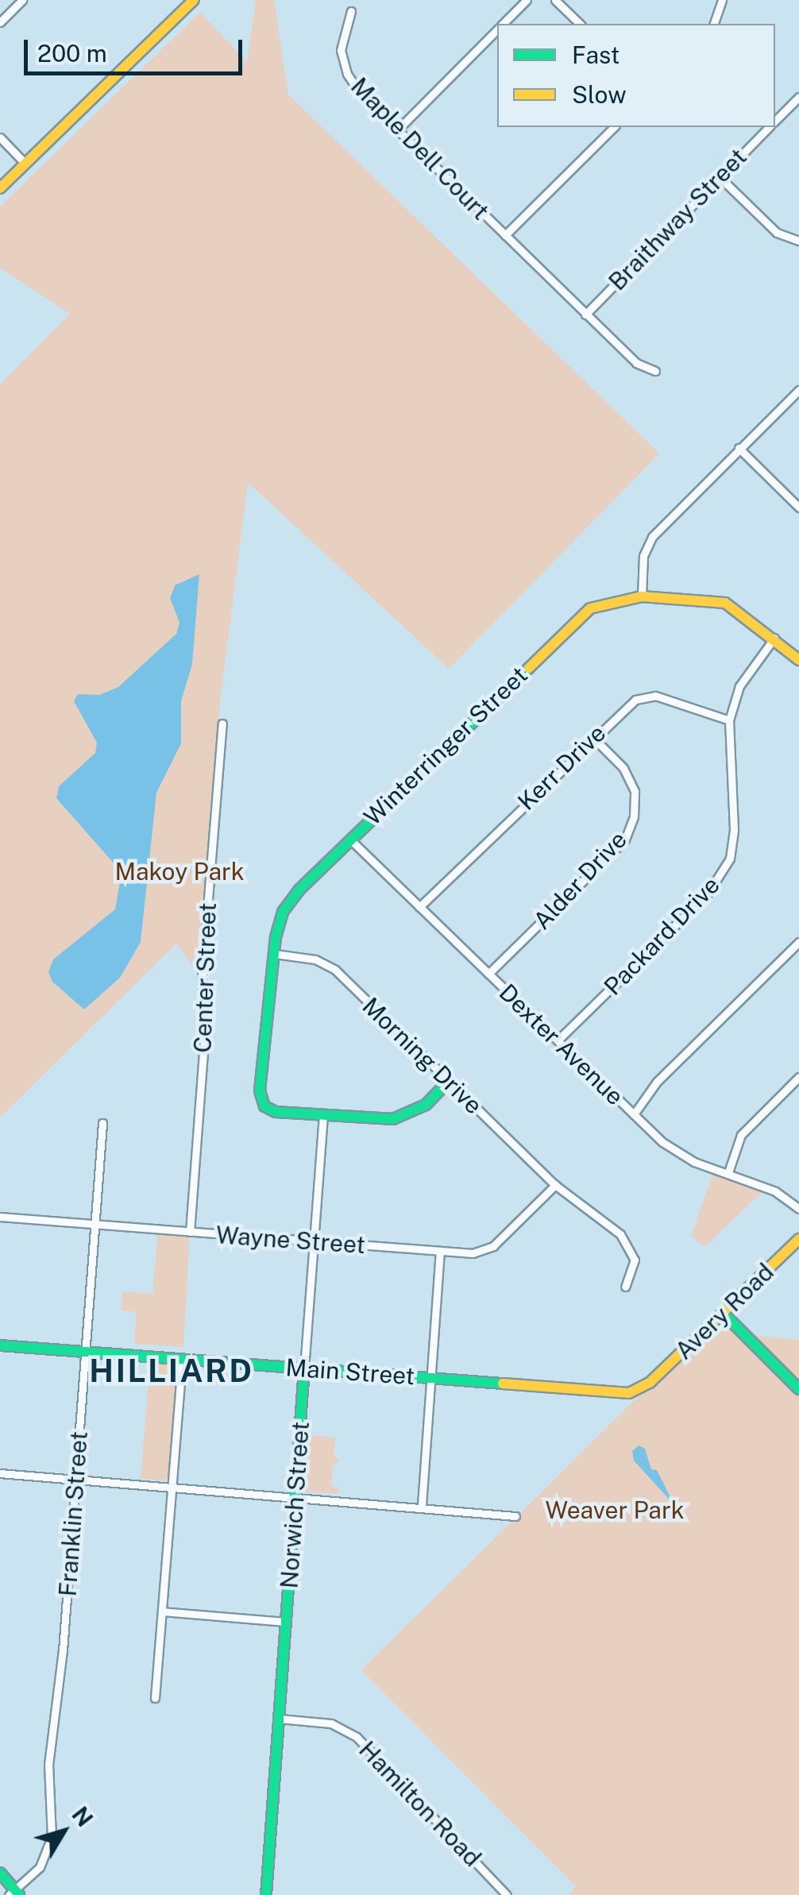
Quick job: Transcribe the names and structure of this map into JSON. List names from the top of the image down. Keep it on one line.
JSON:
{"streets":{"main road":["Winterringer Street","Avery Road","Main Street","Norwich Street"],"street":["Maple Dell Court","Braithway Street","Kerr Drive","Alder Drive","Packard Drive","Center Street","Dexter Avenue","Morning Drive","Wayne Street","Franklin Street","Hamilton Road"]},"crossings":[["Maple Dell Court","Braithway Street"],["Winterringer Street","Packard Drive"],["Winterringer Street","Dexter Avenue"],["Winterringer Street","Morning Drive"],["Winterringer Street","Norwich Street"],["Kerr Drive","Alder Drive"],["Kerr Drive","Packard Drive"],["Kerr Drive","Dexter Avenue"],["Alder Drive","Dexter Avenue"],["Packard Drive","Dexter Avenue"],["Center Street","Wayne Street"],["Morning Drive","Wayne Street"],["Wayne Street","Norwich Street"],["Wayne Street","Franklin Street"],["Avery Road","Main Street"],["Main Street","Norwich Street"],["Main Street","Franklin Street"],["Norwich Street","Hamilton Road"]],"districts":["HILLIARD"],"parks":["Makoy Park","Weaver Park"],"legend":["Fast","Slow"],"scale_bar":"200 m","north":"top right"}
